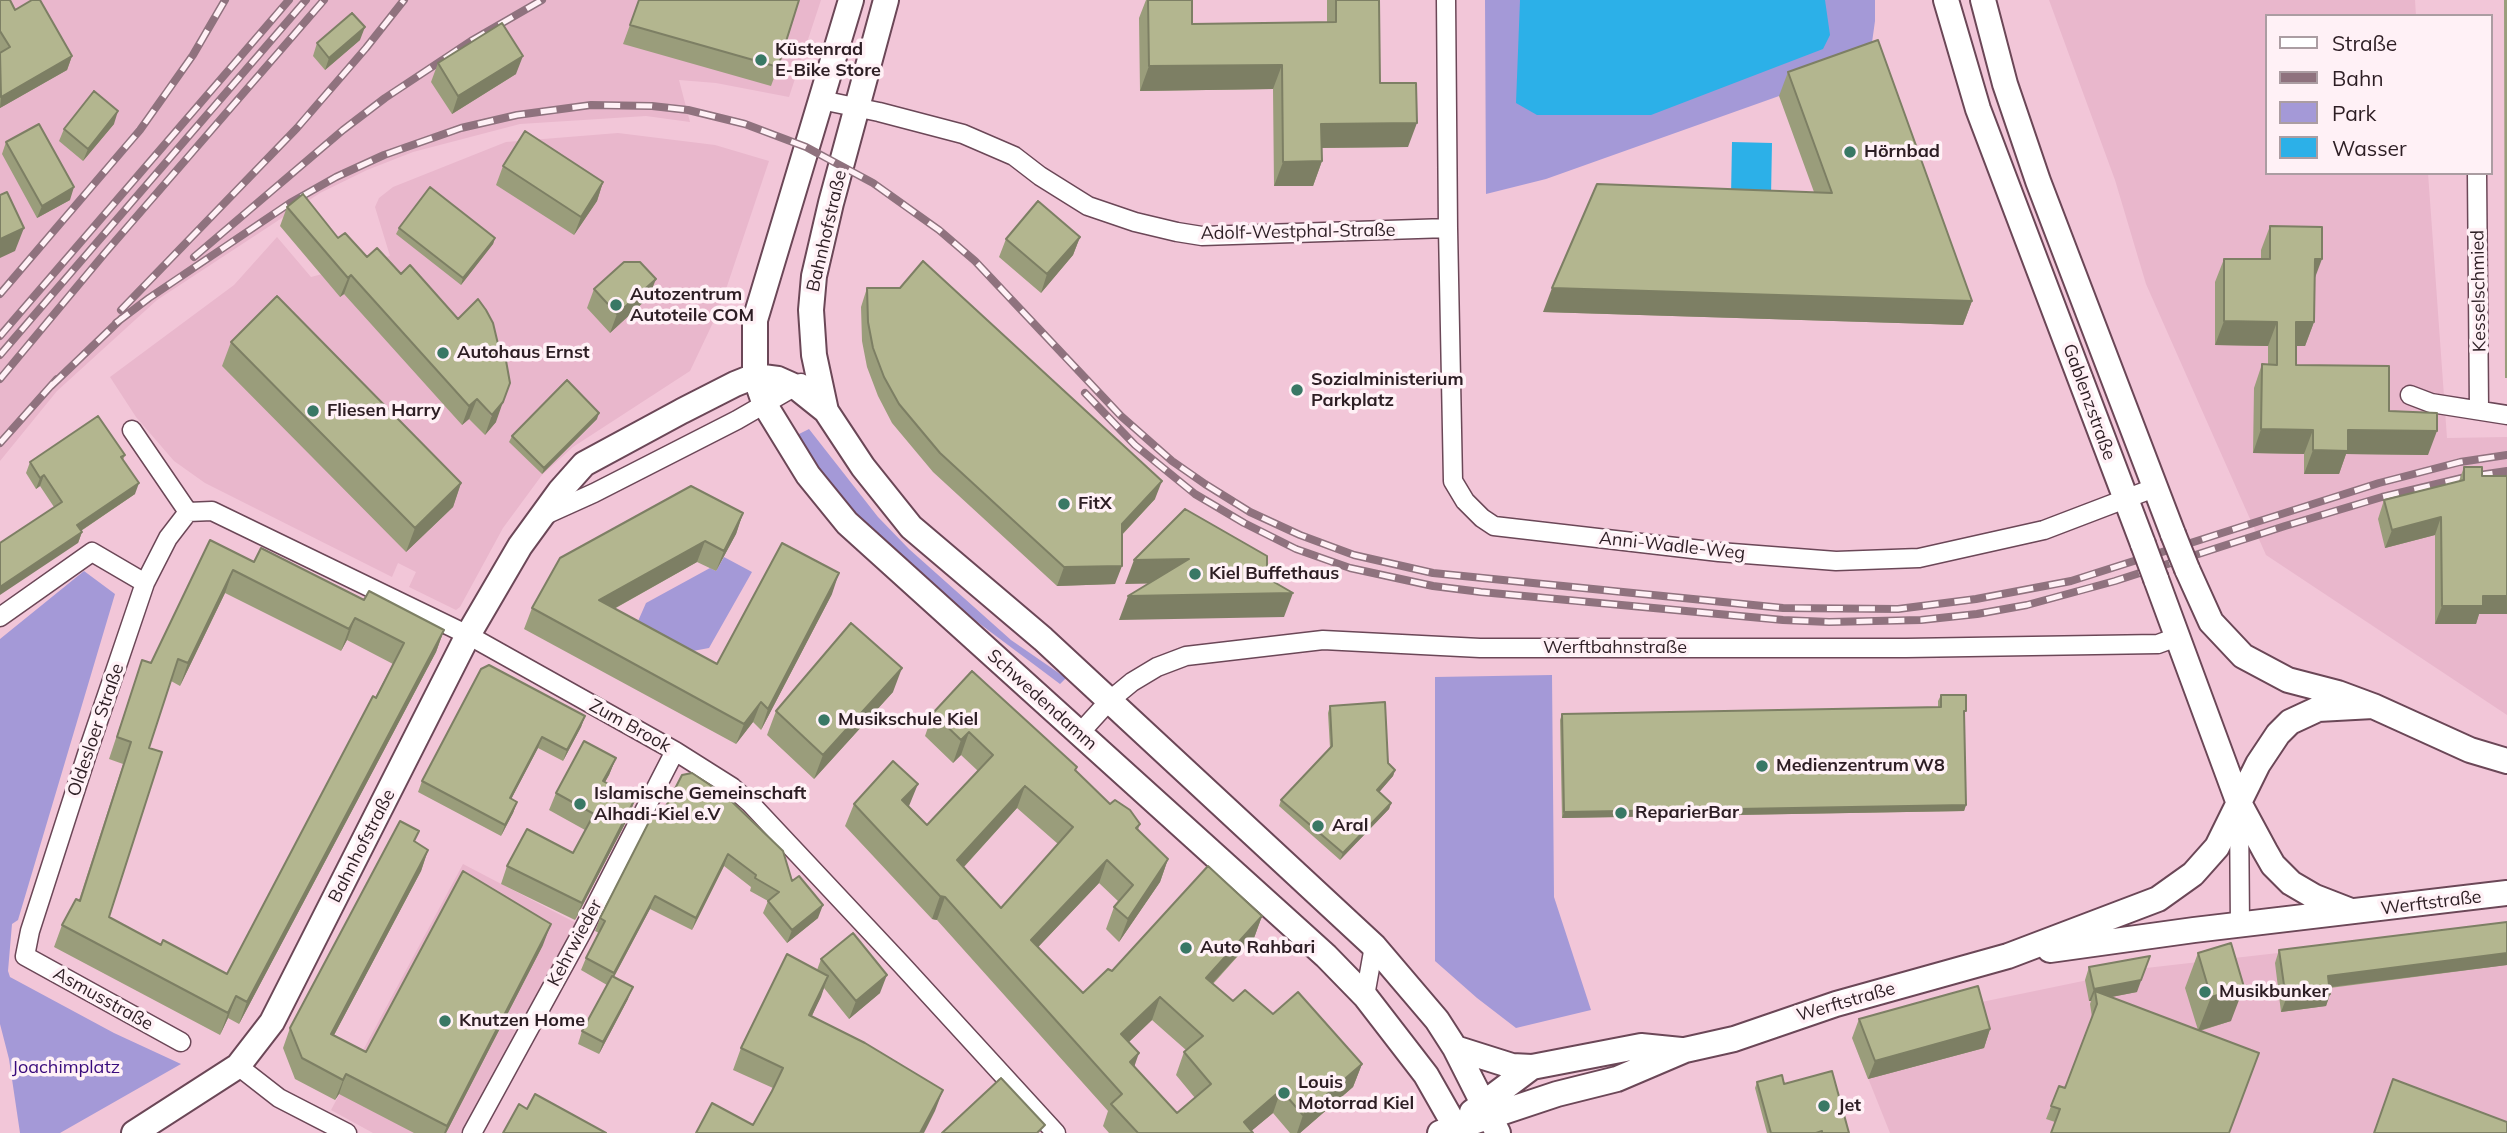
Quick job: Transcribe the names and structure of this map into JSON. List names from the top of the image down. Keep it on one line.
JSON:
{"streets":{"main road":["Bahnhofstraße","Gablenzstraße","Schwedendamm","Werftstraße"],"street":["Adolf-Westphal-Straße","Kesselschmied","Anni-Wadle-Weg","Werftbahnstraße","Zum Brook","Oldesloer Straße","Kehrwieder","Asmusstraße"]},"crossings":[["Bahnhofstraße","Adolf-Westphal-Straße"],["Bahnhofstraße","Schwedendamm"],["Bahnhofstraße","Zum Brook"],["Adolf-Westphal-Straße","Anni-Wadle-Weg"],["Gablenzstraße","Anni-Wadle-Weg"],["Gablenzstraße","Werftbahnstraße"],["Gablenzstraße","Werftstraße"],["Werftbahnstraße","Schwedendamm"],["Zum Brook","Oldesloer Straße"],["Zum Brook","Kehrwieder"],["Oldesloer Straße","Asmusstraße"]],"parks":["Joachimplatz"],"places":["Küstenrad E-Bike Store","Hörnbad","Autozentrum Autoteile COM","Autohaus Ernst","Sozialministerium Parkplatz","Fliesen Harry","FitX","Kiel Buffethaus","Musikschule Kiel","Medienzentrum W8","Islamische Gemeinschaft Alhadi-Kiel e.V","ReparierBar","Aral","Auto Rahbari","Musikbunker","Knutzen Home","Louis Motorrad Kiel","Jet"],"legend":["Straße","Bahn","Park","Wasser"]}
